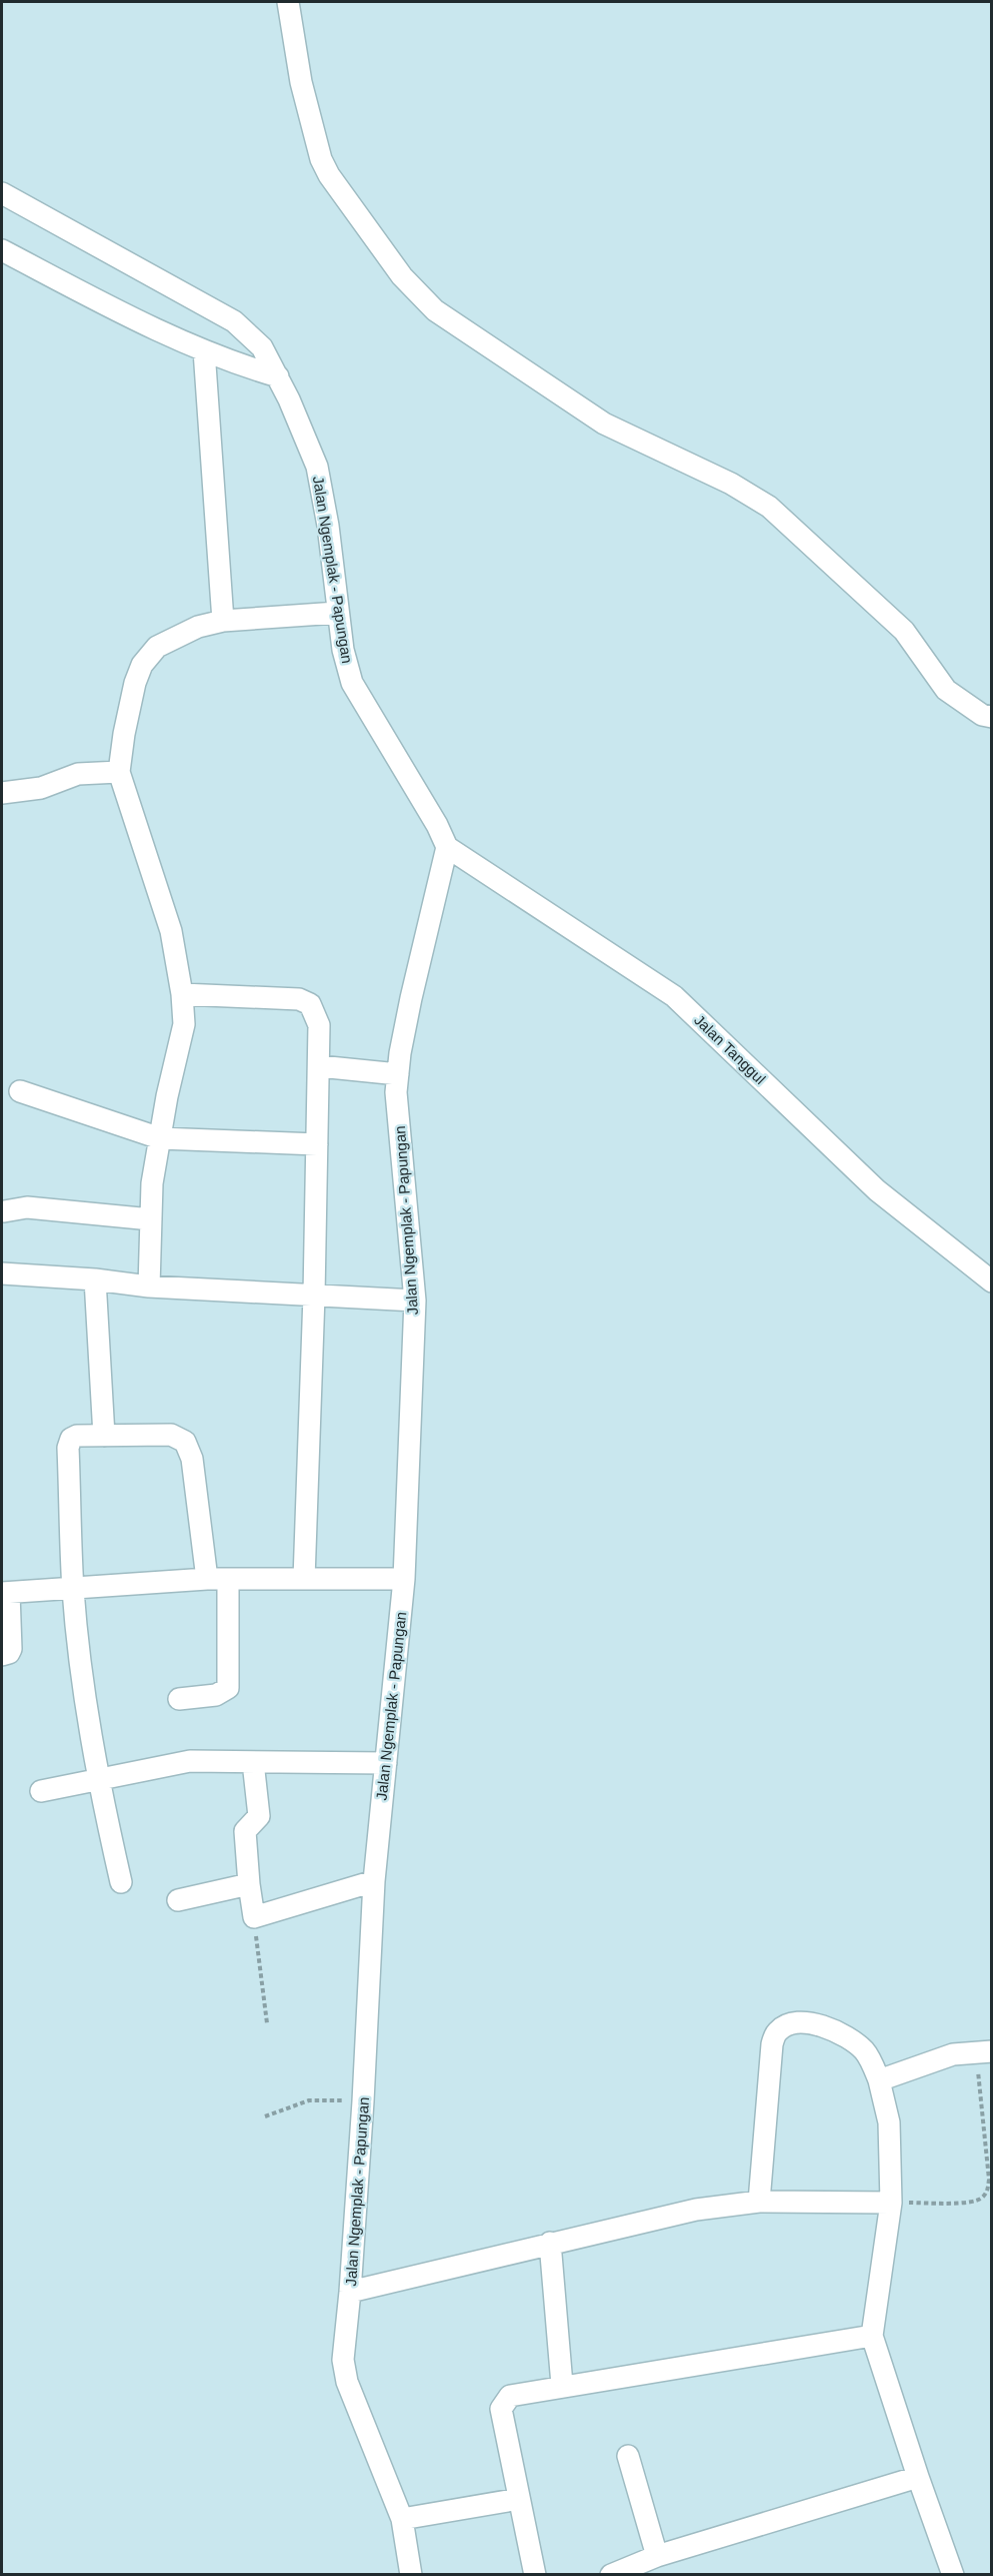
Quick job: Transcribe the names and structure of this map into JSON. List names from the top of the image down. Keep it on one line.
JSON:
{"streets":{"street":["Jalan Ngemplak - Papungan","Jalan Tanggul"]},"crossings":[["Jalan Ngemplak - Papungan","Jalan Tanggul"]]}
